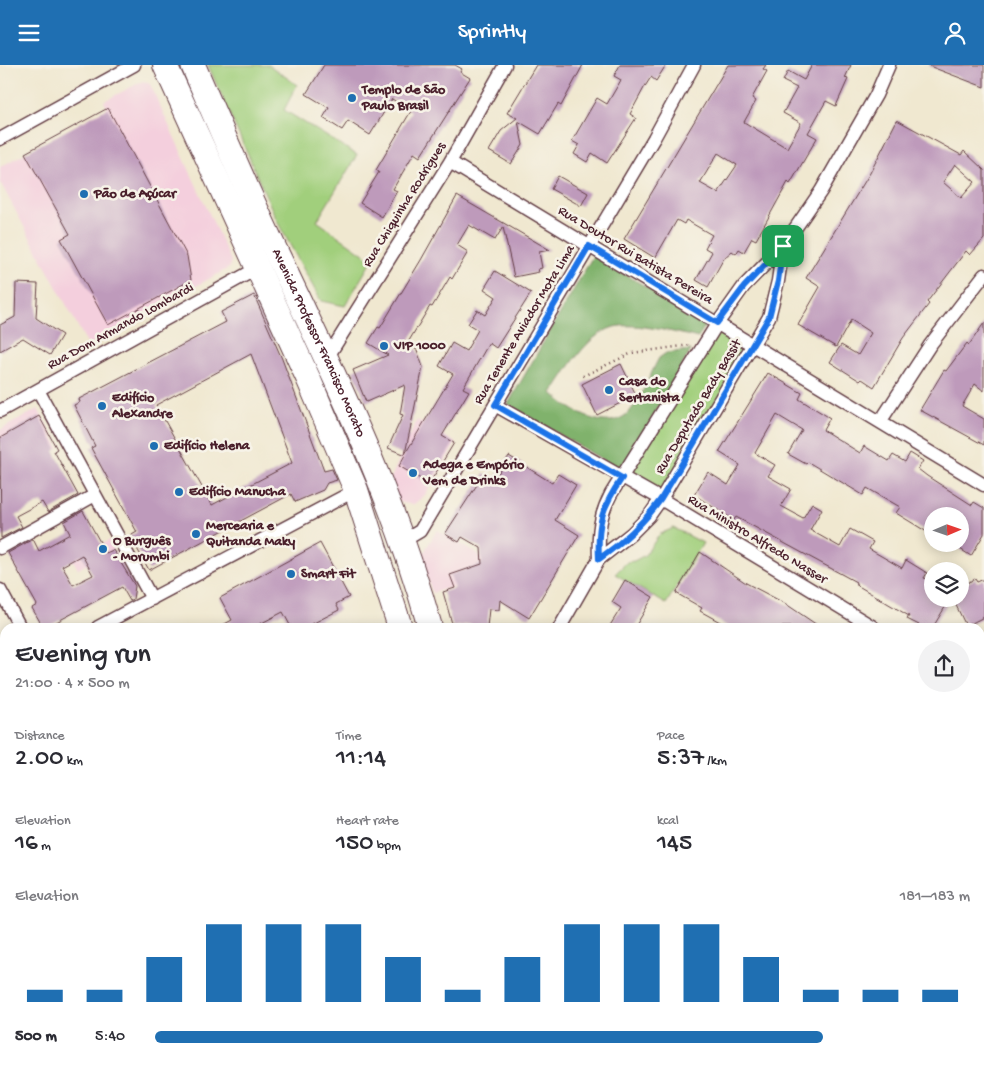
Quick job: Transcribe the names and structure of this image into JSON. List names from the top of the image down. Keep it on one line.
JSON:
{"streets":{"highway":["Avenida Professor Francisco Morato"],"street":["Rua Chiquinha Rodrigues","Rua Doutor Rui Batista Pereira","Rua Tenente Aviador Mota Lima","Rua Dom Armando Lombardi","Rua Deputado Bady Bassit","Rua Ministro Alfredo Nasser"]},"crossings":[["Rua Chiquinha Rodrigues","Rua Doutor Rui Batista Pereira"],["Rua Chiquinha Rodrigues","Avenida Professor Francisco Morato"],["Rua Doutor Rui Batista Pereira","Rua Tenente Aviador Mota Lima"],["Rua Doutor Rui Batista Pereira","Rua Deputado Bady Bassit"],["Rua Tenente Aviador Mota Lima","Avenida Professor Francisco Morato"],["Rua Tenente Aviador Mota Lima","Rua Ministro Alfredo Nasser"],["Rua Dom Armando Lombardi","Avenida Professor Francisco Morato"],["Rua Deputado Bady Bassit","Rua Ministro Alfredo Nasser"]],"places":["Templo de São Paulo Brasil","Pão de Açúcar","VIP 1000","Casa do Sertanista","Edifício Alexandre","Edifício Helena","Adega e Empório Vem de Drinks","Edifício Manucha","Mercearia e Quitanda Maky","O Burguês - Morumbi","Smart Fit"],"north":"right","page":{"header":"Sprintly","heading":["Evening run","21:00 · 4 × 500 m"],"stats":[["Distance","2.00 km"],["Time","11:14"],["Pace","5:37 /km"],["Elevation","16 m"],["Heart rate","150 bpm"],["kcal","145"]],"chart":["Elevation","181–183 m"],"list":[{"name":"500 m","note":"5:40"}]}}
